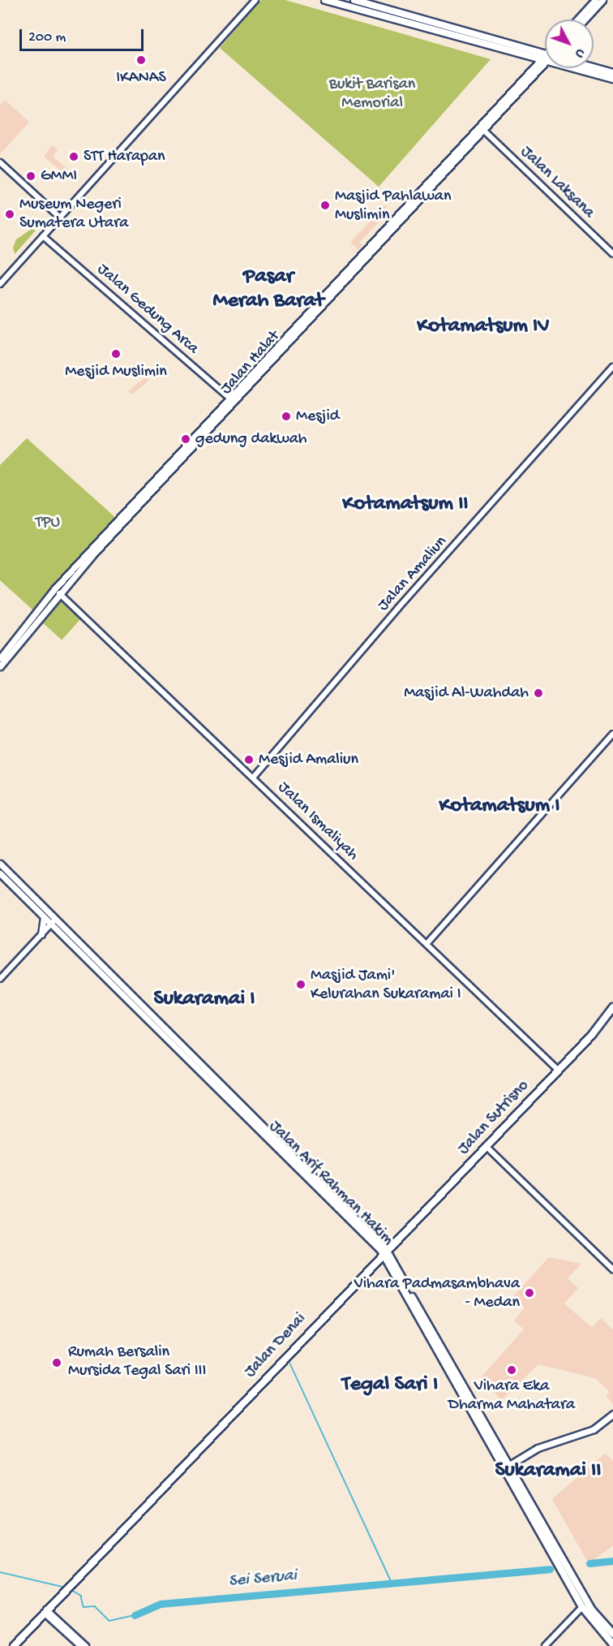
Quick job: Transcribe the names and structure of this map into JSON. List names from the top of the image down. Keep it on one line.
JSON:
{"streets":{"main road":["Jalan Halat","Jalan Sutrisno","Jalan Arif Rahman Hakim","Jalan Denai"],"street":["Jalan Laksana","Jalan Gedung Arca","Jalan Amaliun","Jalan Ismaliyah"]},"crossings":[["Jalan Laksana","Jalan Halat"],["Jalan Gedung Arca","Jalan Halat"],["Jalan Halat","Jalan Ismaliyah"],["Jalan Amaliun","Jalan Ismaliyah"],["Jalan Ismaliyah","Jalan Sutrisno"],["Jalan Sutrisno","Jalan Arif Rahman Hakim"],["Jalan Sutrisno","Jalan Denai"],["Jalan Arif Rahman Hakim","Jalan Denai"]],"districts":["Pasar Merah Barat","Kotamatsum IV","Kotamatsum II","Kotamatsum I","Sukaramai I","Tegal Sari I","Sukaramai II"],"water":["Sei Seruai"],"parks":["Bukit Barisan Memorial","TPU"],"places":["IKANAS","STT Harapan","GMMI","Masjid Pahlawan Muslimin","Museum Negeri Sumatera Utara","Mesjid Muslimin","Mesjid","gedung dakwah","Masjid Al-Wahdah","Mesjid Amaliun","Masjid Jami' Kelurahan Sukaramai I","Vihara Padmasambhava - Medan","Rumah Bersalin Mursida Tegal Sari III","Vihara Eka Dharma Mahatara"],"scale_bar":"200 m","north":"bottom right"}
